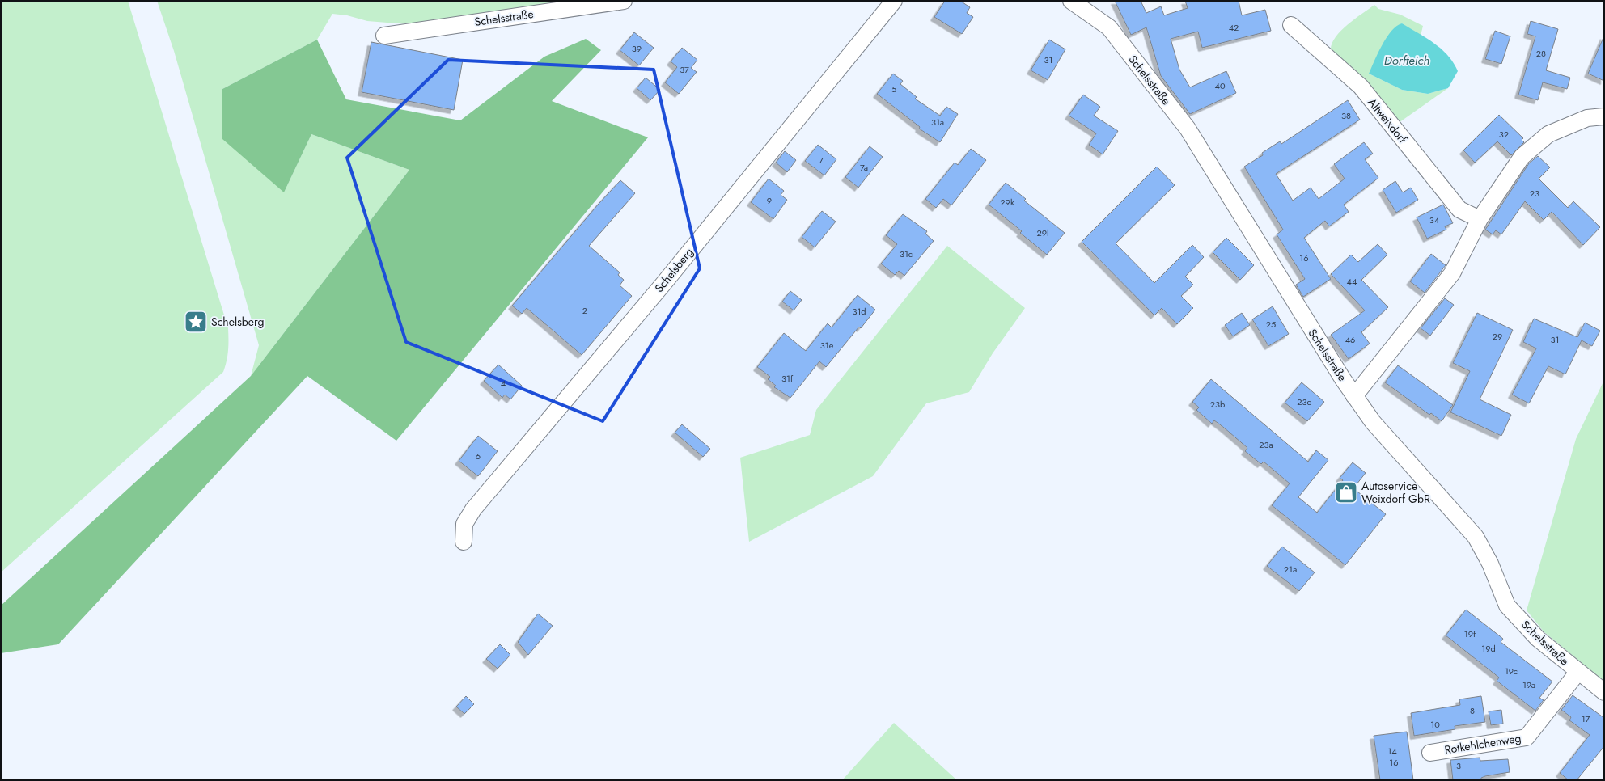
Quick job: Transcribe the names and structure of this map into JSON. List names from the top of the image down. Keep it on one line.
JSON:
{"streets":{"street":["Schelsstraße","Altweixdorf","Schelsberg","Rotkehlchenweg"]},"crossings":[["Schelsstraße","Rotkehlchenweg"]],"water":["Dorfteich"],"places":{"place":["Schelsberg"],"shop":["Autoservice Weixdorf GbR"]},"house_numbers":["42","39","28","31","37","40","5","38","31a","32","7","7a","23","9","29k","34","29l","31c","16","44","2","31d","25","29","46","31","31e","31f","4","23c","23b","23a","6","21a","19f","19d","19c","19a","8","17","10","14","16","3"]}
